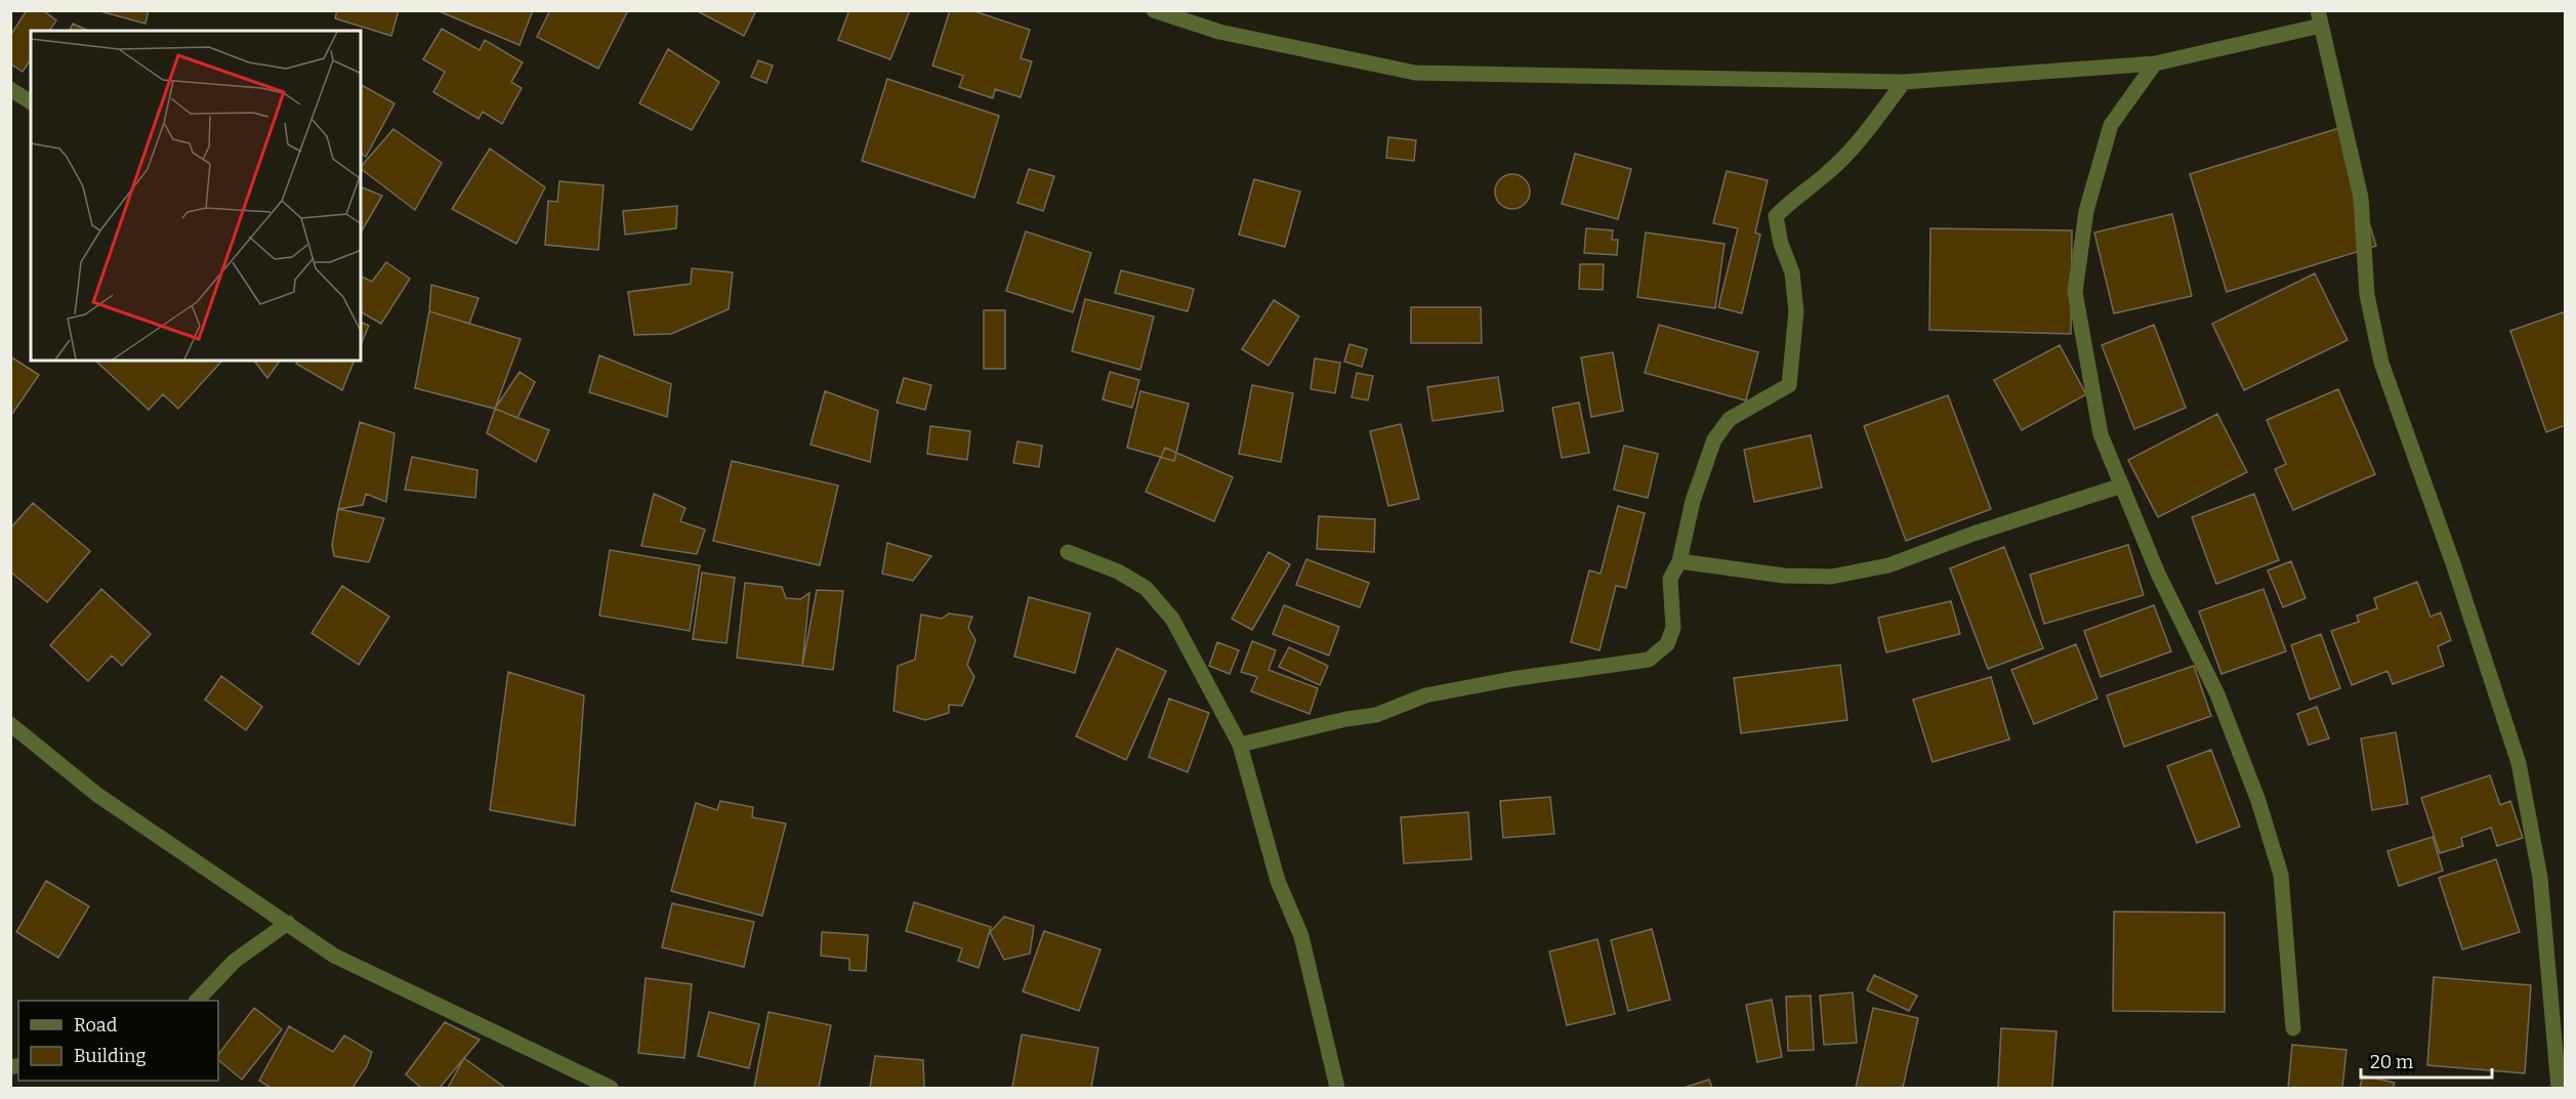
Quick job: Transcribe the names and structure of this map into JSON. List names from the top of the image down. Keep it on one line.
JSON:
{"legend":["Road","Building"],"scale_bar":"20 m"}
